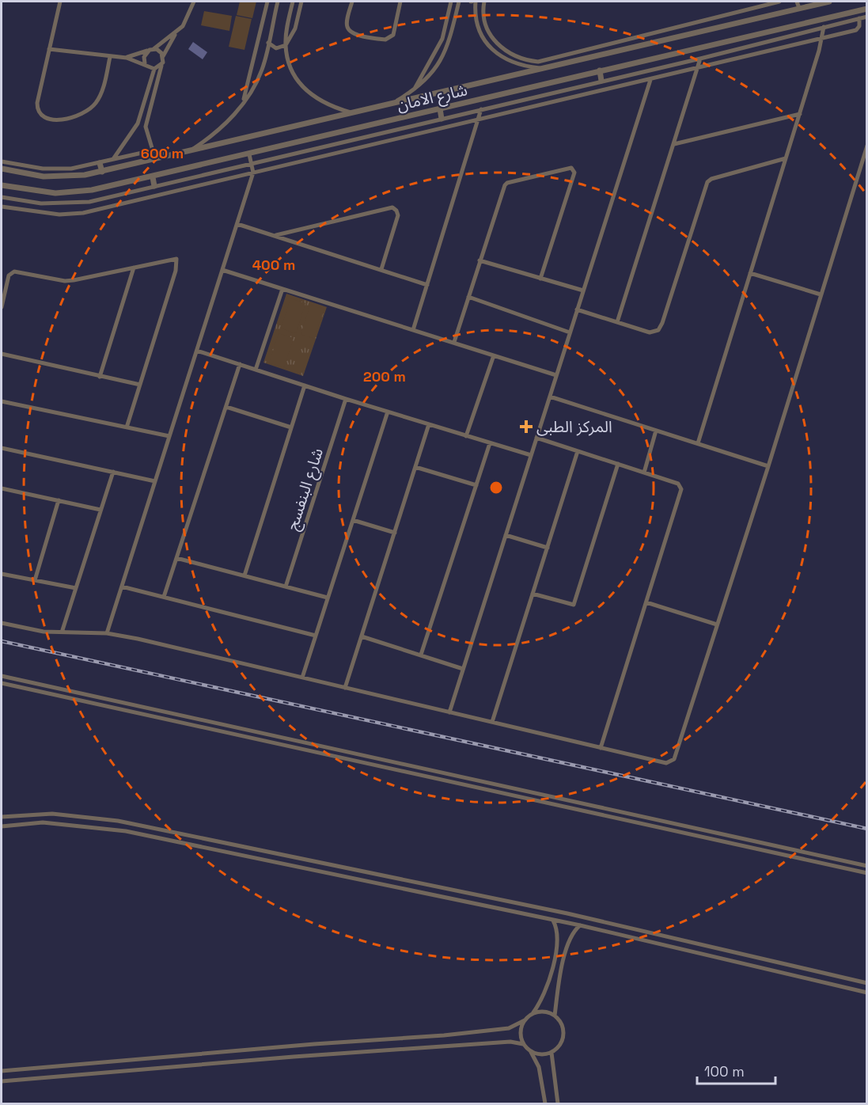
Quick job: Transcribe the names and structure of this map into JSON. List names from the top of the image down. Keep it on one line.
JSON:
{"streets":{"street":["شارع الامان","شارع البنفسج"]},"places":{"health":["المركز الطبى"]},"scale_bar":"100 m","rings":["600 m","400 m","200 m"]}
